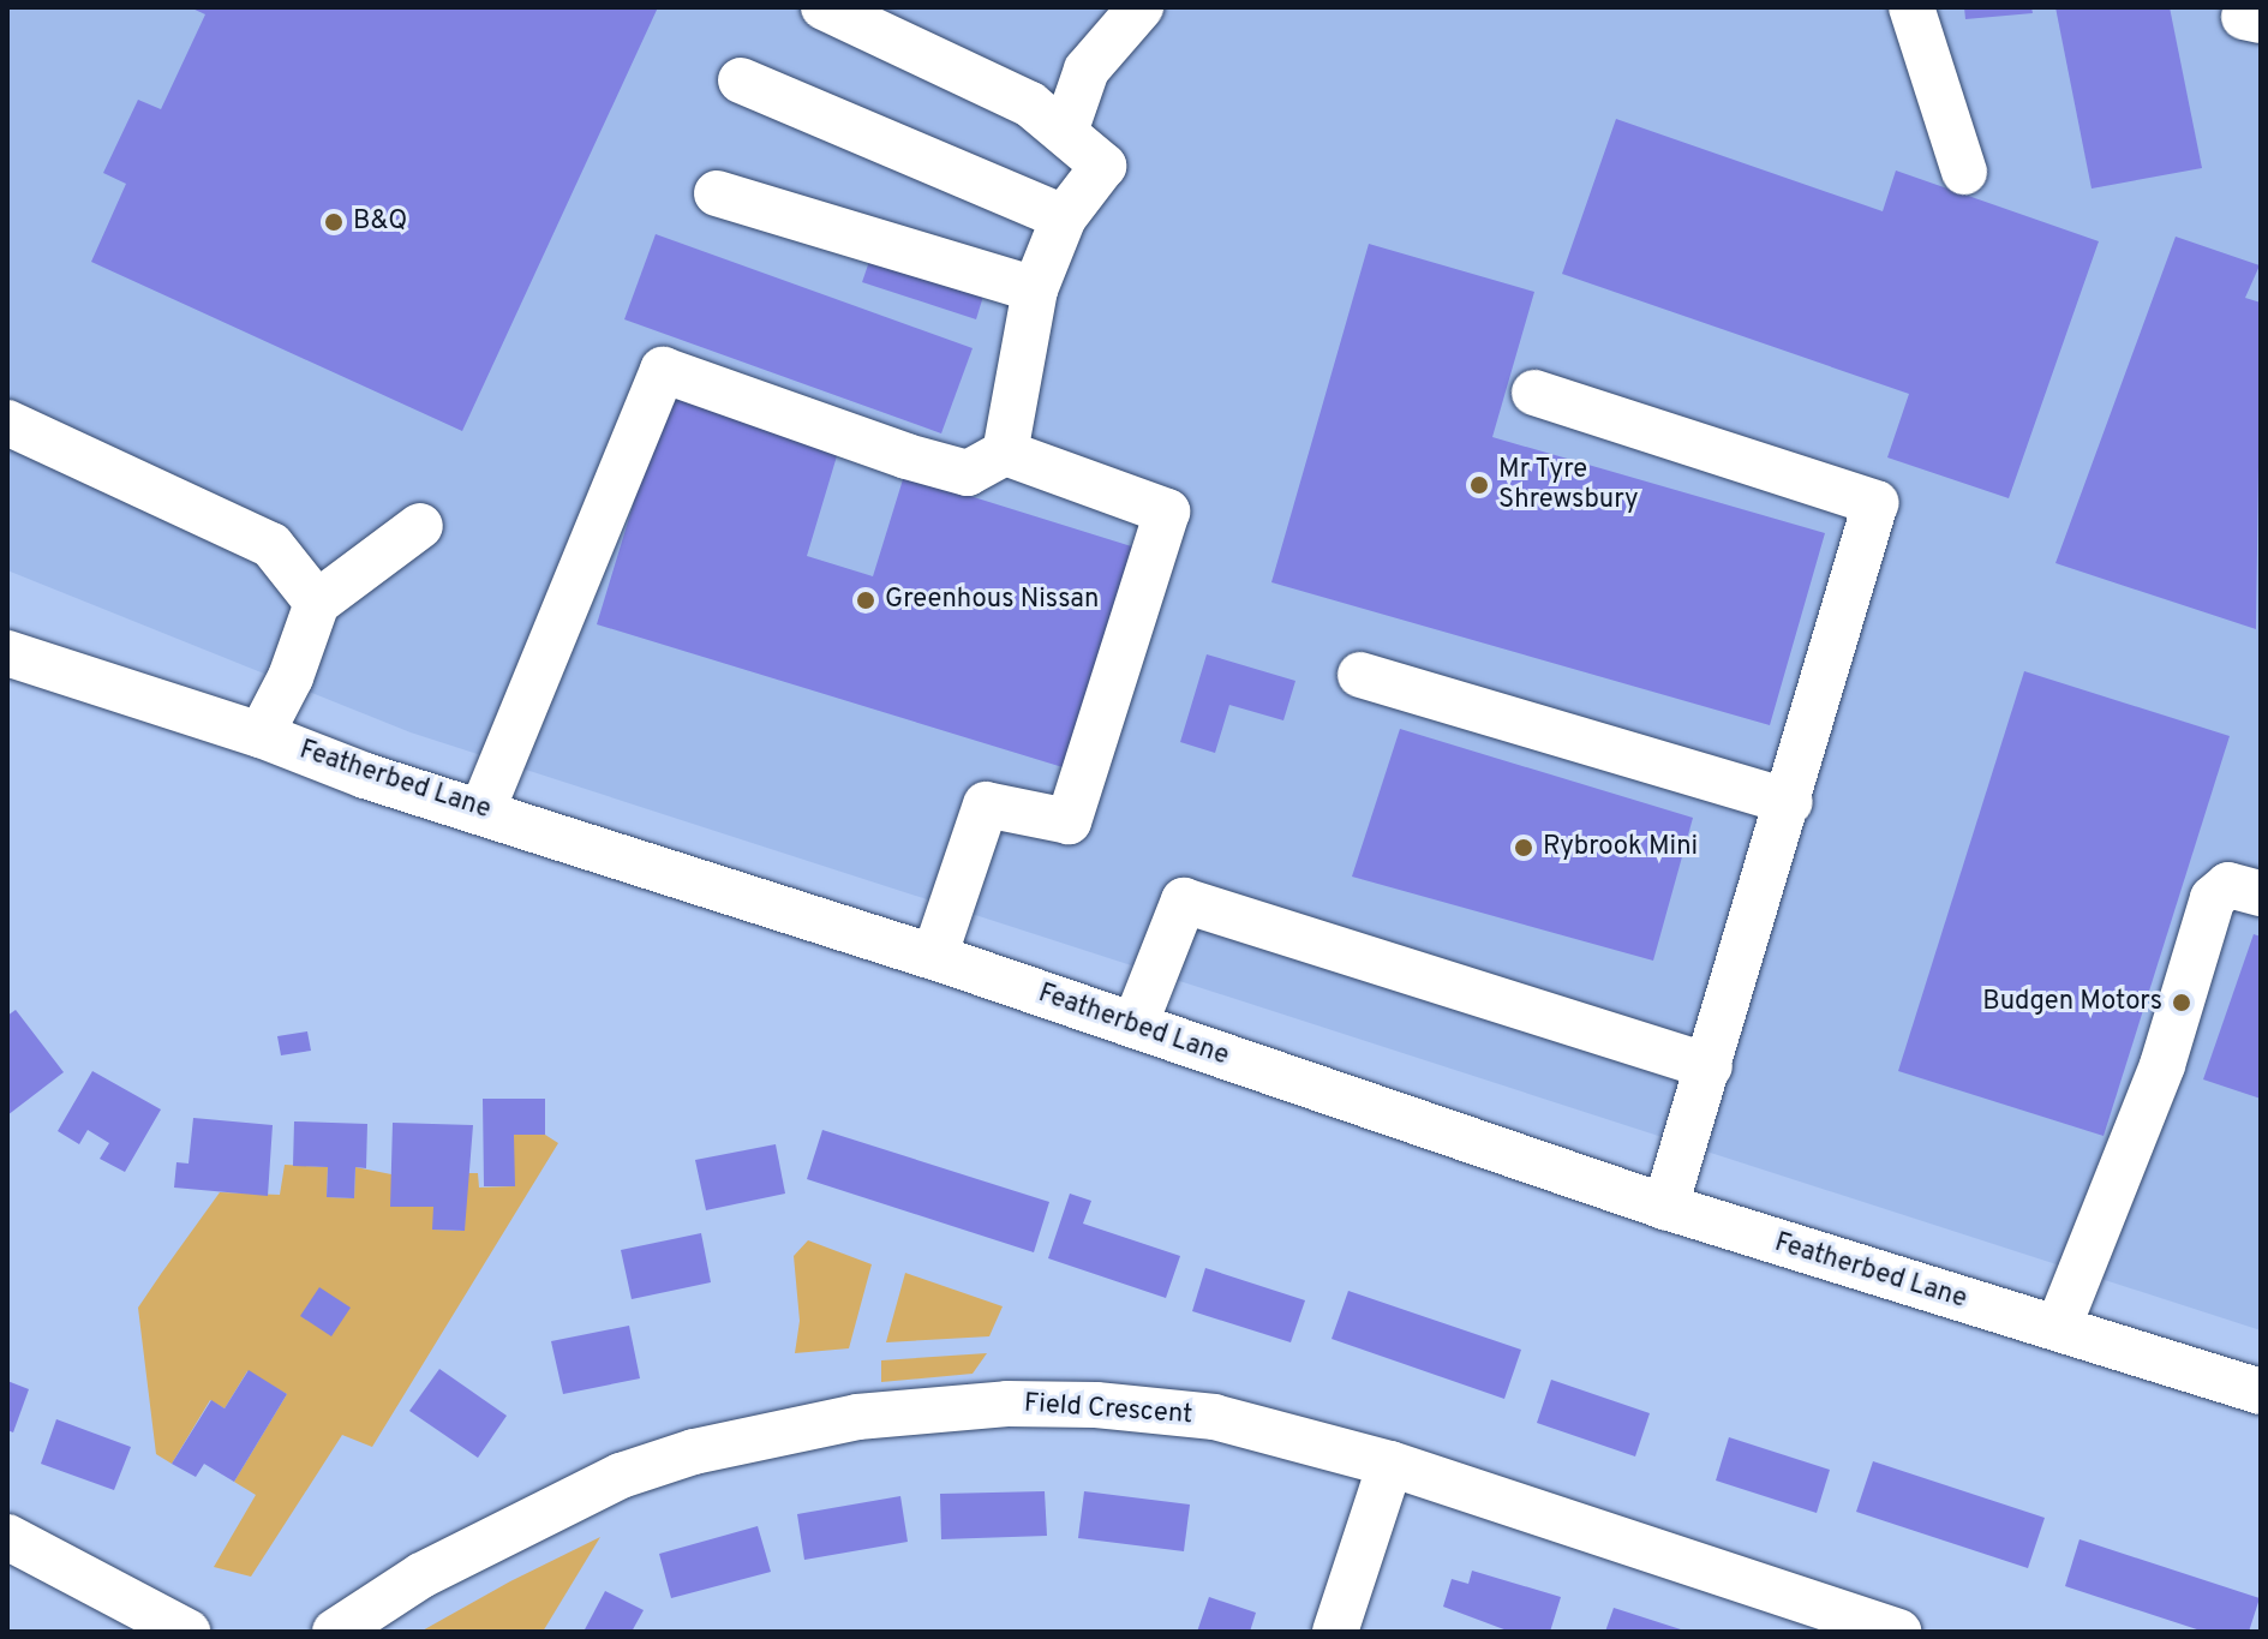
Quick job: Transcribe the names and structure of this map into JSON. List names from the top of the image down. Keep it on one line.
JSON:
{"streets":{"street":["Featherbed Lane","Field Crescent"]},"places":["B&Q","Mr Tyre Shrewsbury","Greenhous Nissan","Rybrook Mini","Budgen Motors"]}
